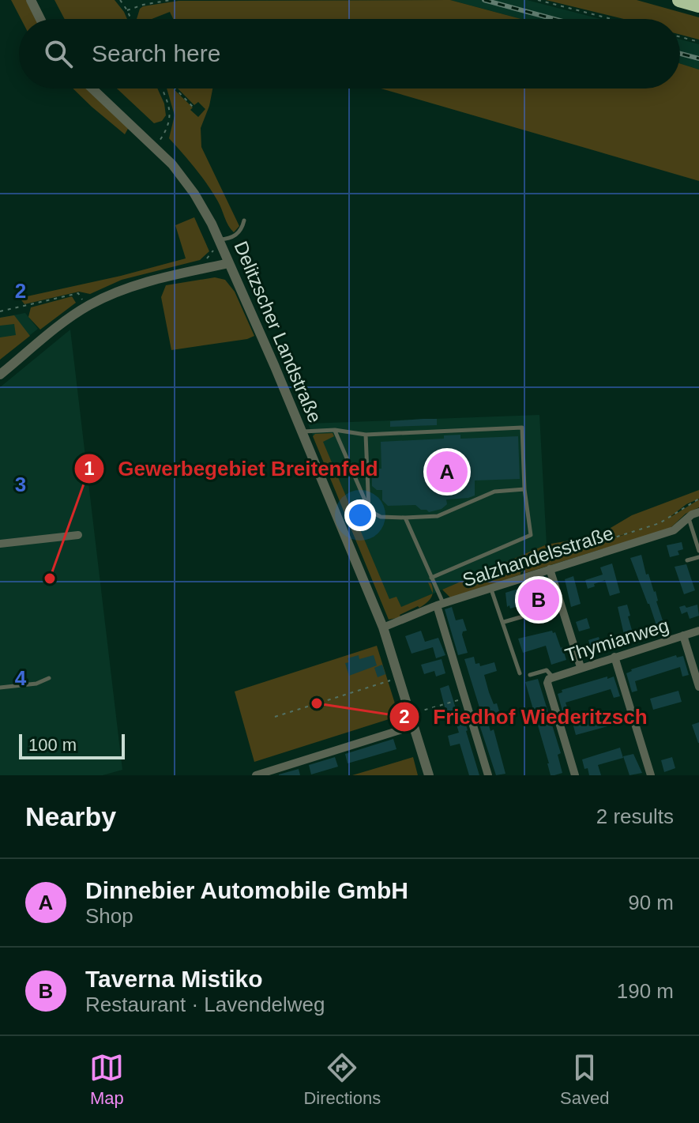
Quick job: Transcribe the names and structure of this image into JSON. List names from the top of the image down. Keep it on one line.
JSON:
{"streets":{"street":["Delitzscher Landstraße","Salzhandelsstraße","Thymianweg"]},"crossings":[["Delitzscher Landstraße","Salzhandelsstraße"]],"places":["Gewerbegebiet Breitenfeld","Friedhof Wiederitzsch"],"scale_bar":"100 m","page":{"search":"Search here","pins":["A","B"],"scale":"100 m","heading":["Nearby","2 results"],"list":[{"mark":"A","name":"Dinnebier Automobile GmbH","note":"Shop","value":"90 m"},{"mark":"B","name":"Taverna Mistiko","note":"Restaurant · Lavendelweg","value":"190 m"}],"nav":["Map","Directions","Saved"]},"grid":{"rows":["2","3","4"]}}
